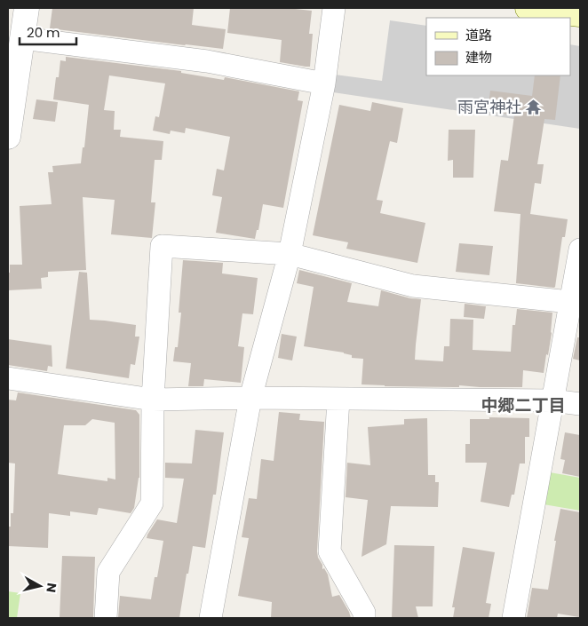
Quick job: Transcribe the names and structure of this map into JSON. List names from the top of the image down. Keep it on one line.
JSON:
{"districts":["中郷二丁目"],"places":{"temple":["雨宮神社"]},"legend":["道路","建物"],"scale_bar":"20 m","north":"right"}
